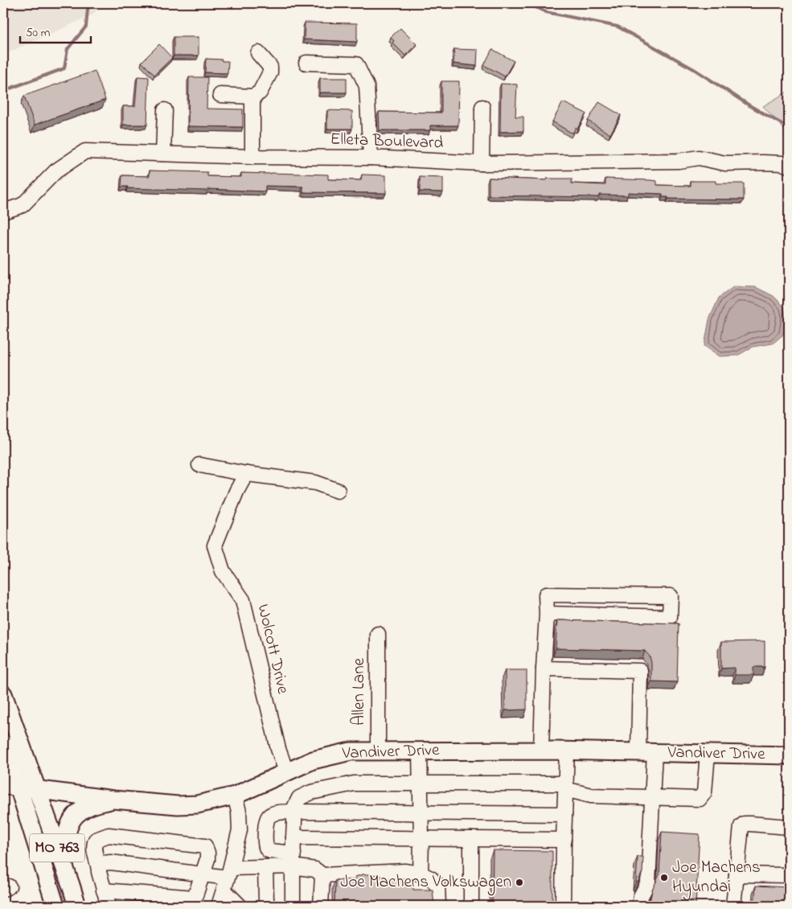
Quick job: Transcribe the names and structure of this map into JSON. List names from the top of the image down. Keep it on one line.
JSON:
{"streets":{"main road":["Vandiver Drive","MO 763"],"street":["Elleta Boulevard","Wolcott Drive","Allen Lane"]},"crossings":[["Wolcott Drive","Vandiver Drive"],["Allen Lane","Vandiver Drive"],["Vandiver Drive","MO 763"]],"places":["Joe Machens Hyundai","Joe Machens Volkswagen"],"scale_bar":"50 m"}
